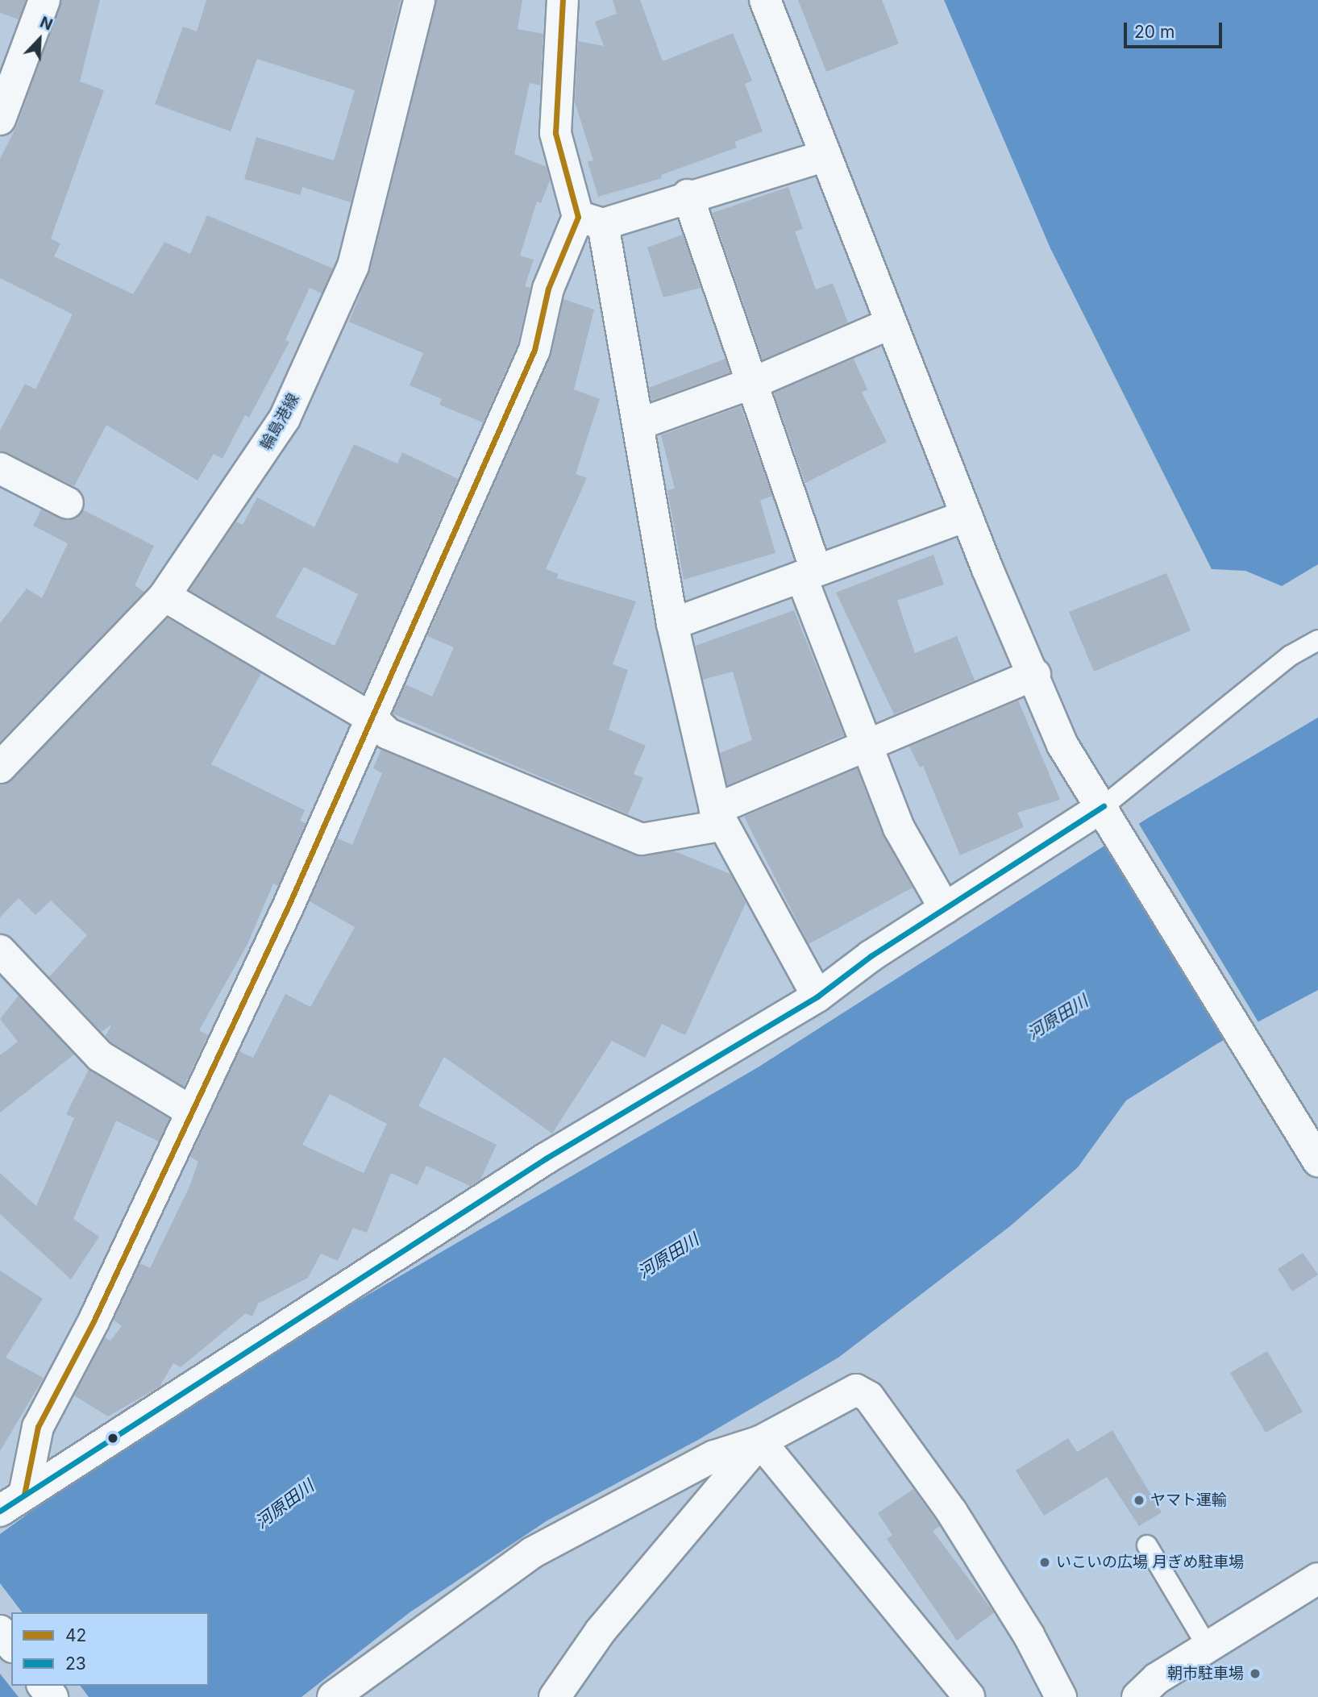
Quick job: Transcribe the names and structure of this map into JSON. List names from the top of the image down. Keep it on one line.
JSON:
{"streets":{"street":["輪島港線"]},"water":["河原田川"],"places":["ヤマト運輸","いこいの広場 月ぎめ駐車場","朝市駐車場"],"lines":["transit line 42","transit line 23"],"legend":["42","23"],"scale_bar":"20 m","north":"top right"}
